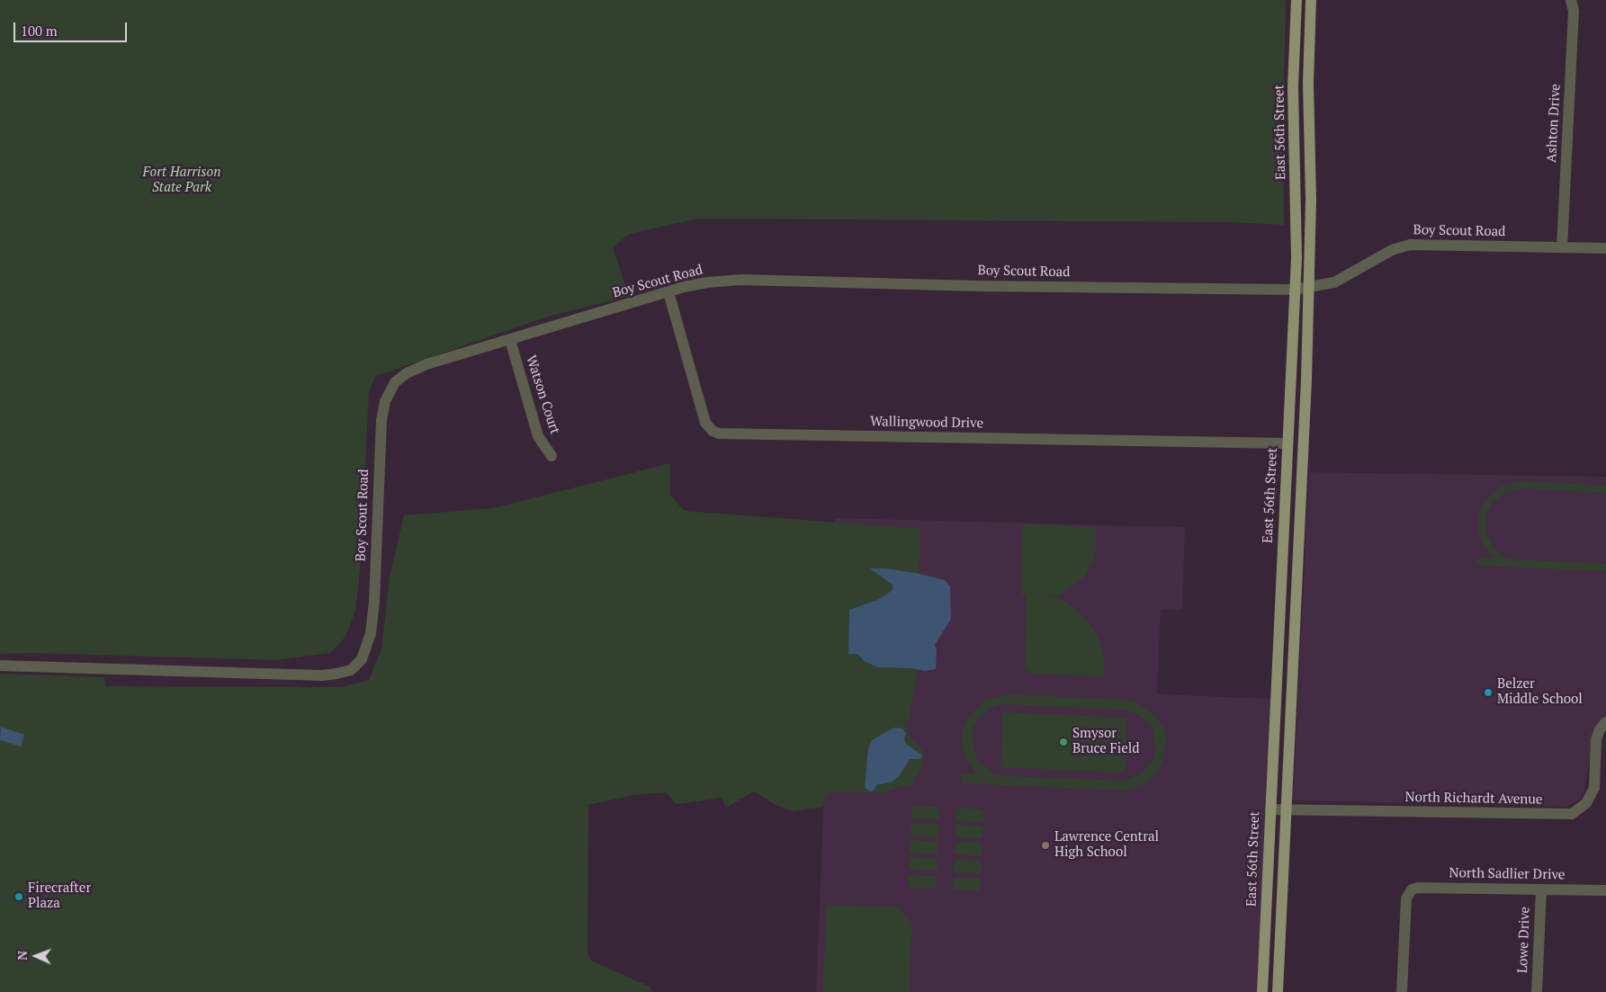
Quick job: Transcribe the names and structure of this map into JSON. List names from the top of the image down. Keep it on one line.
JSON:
{"streets":{"main road":["East 56th Street"],"street":["Ashton Drive","Boy Scout Road","Watson Court","Wallingwood Drive","North Richardt Avenue","North Sadlier Drive","Lowe Drive"]},"crossings":[["Ashton Drive","Boy Scout Road"],["East 56th Street","Boy Scout Road"],["East 56th Street","Wallingwood Drive"],["East 56th Street","North Richardt Avenue"],["Boy Scout Road","Watson Court"],["Boy Scout Road","Wallingwood Drive"],["North Sadlier Drive","Lowe Drive"]],"parks":["Fort Harrison State Park"],"places":["Belzer Middle School","Smysor Bruce Field","Lawrence Central High School","Firecrafter Plaza"],"scale_bar":"100 m","north":"left"}
